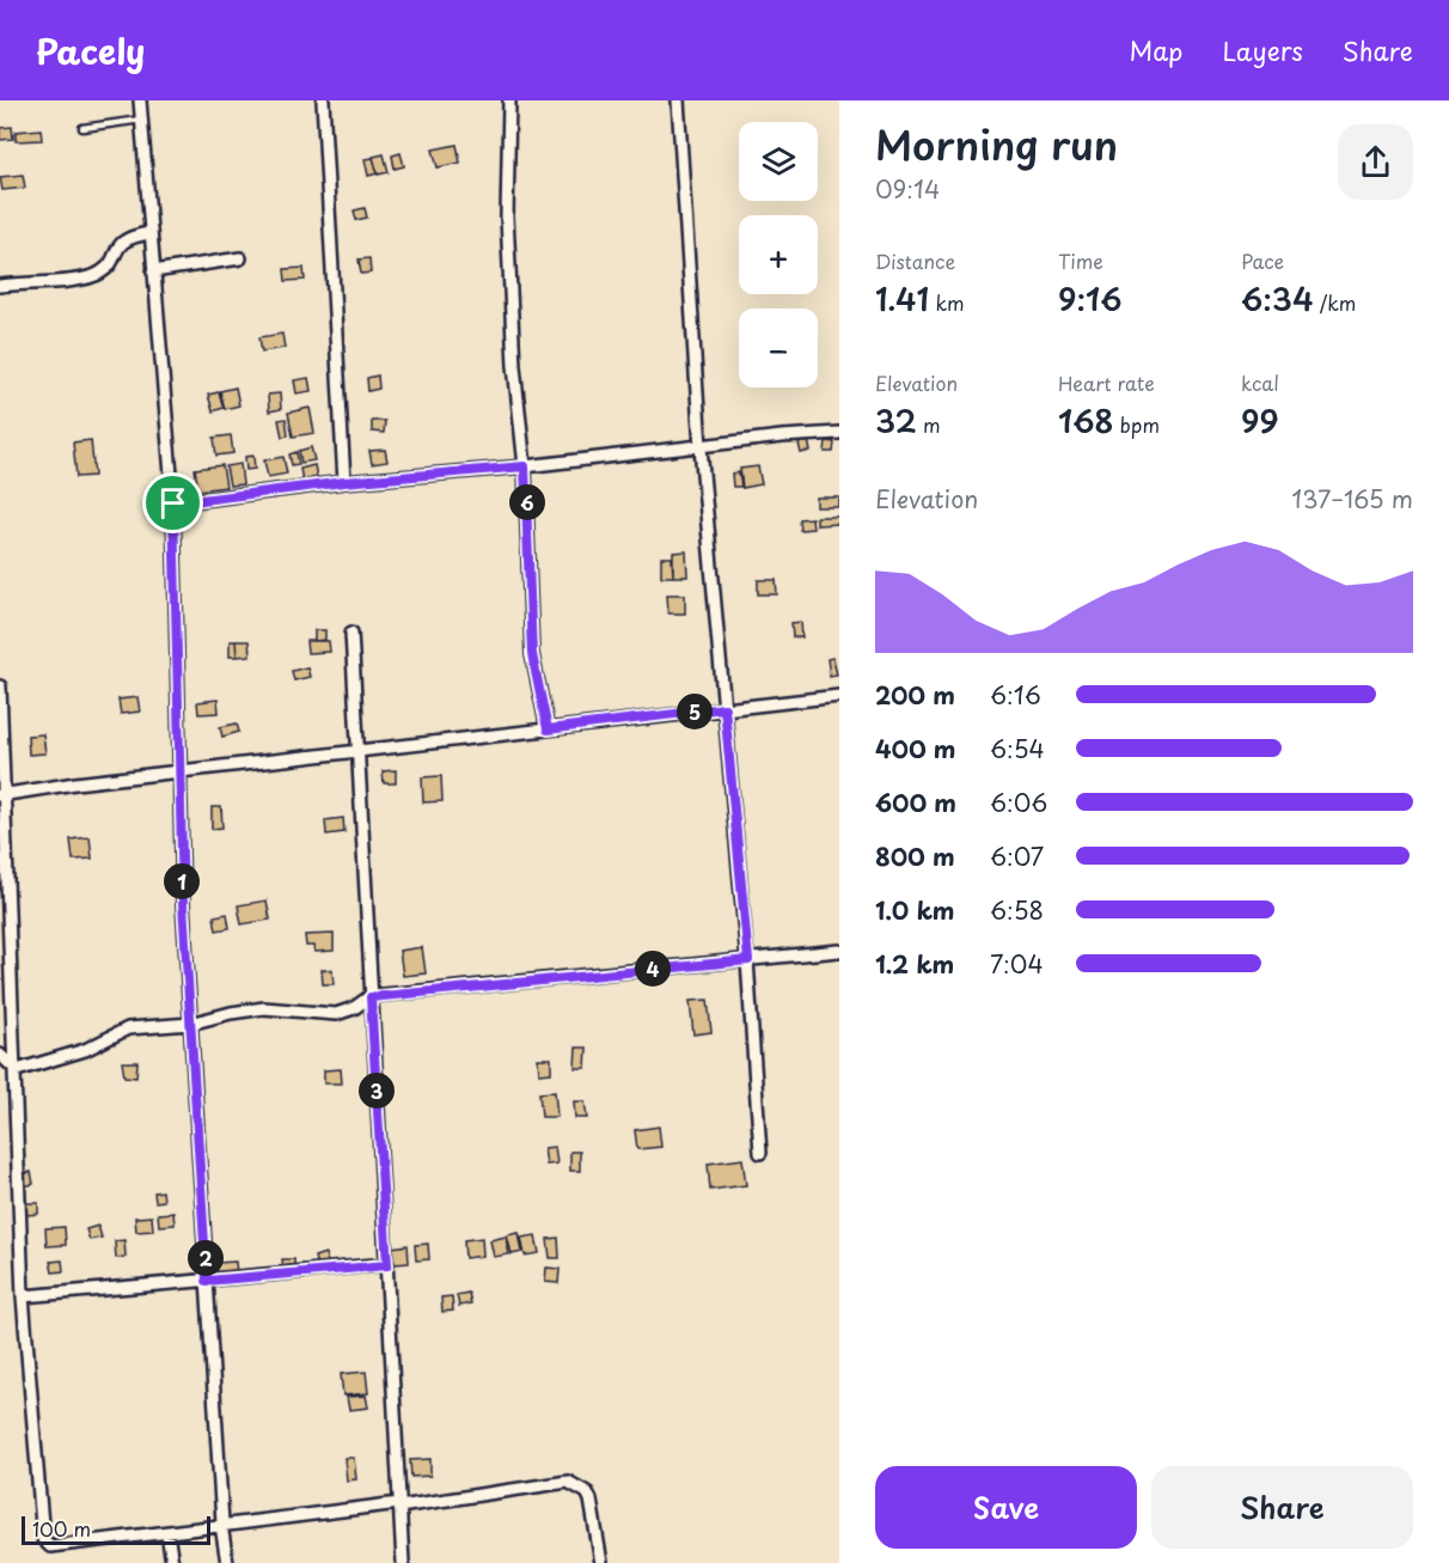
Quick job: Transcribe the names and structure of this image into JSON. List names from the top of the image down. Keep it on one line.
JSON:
{"scale_bar":"100 m","page":{"header":"Pacely","nav":["Map","Layers","Share"],"heading":["Morning run","09:14"],"map_buttons":["+","−"],"stats":[["Distance","1.41 km"],["Time","9:16"],["Pace","6:34 /km"],["Elevation","32 m"],["Heart rate","168 bpm"],["kcal","99"]],"chart":["Elevation","137–165 m"],"pins":["6","5","1","4","3","2"],"list":[{"name":"200 m","note":"6:16"},{"name":"400 m","note":"6:54"},{"name":"600 m","note":"6:06"},{"name":"800 m","note":"6:07"},{"name":"1.0 km","note":"6:58"},{"name":"1.2 km","note":"7:04"}],"buttons":["Save","Share"],"scale":"100 m"}}
